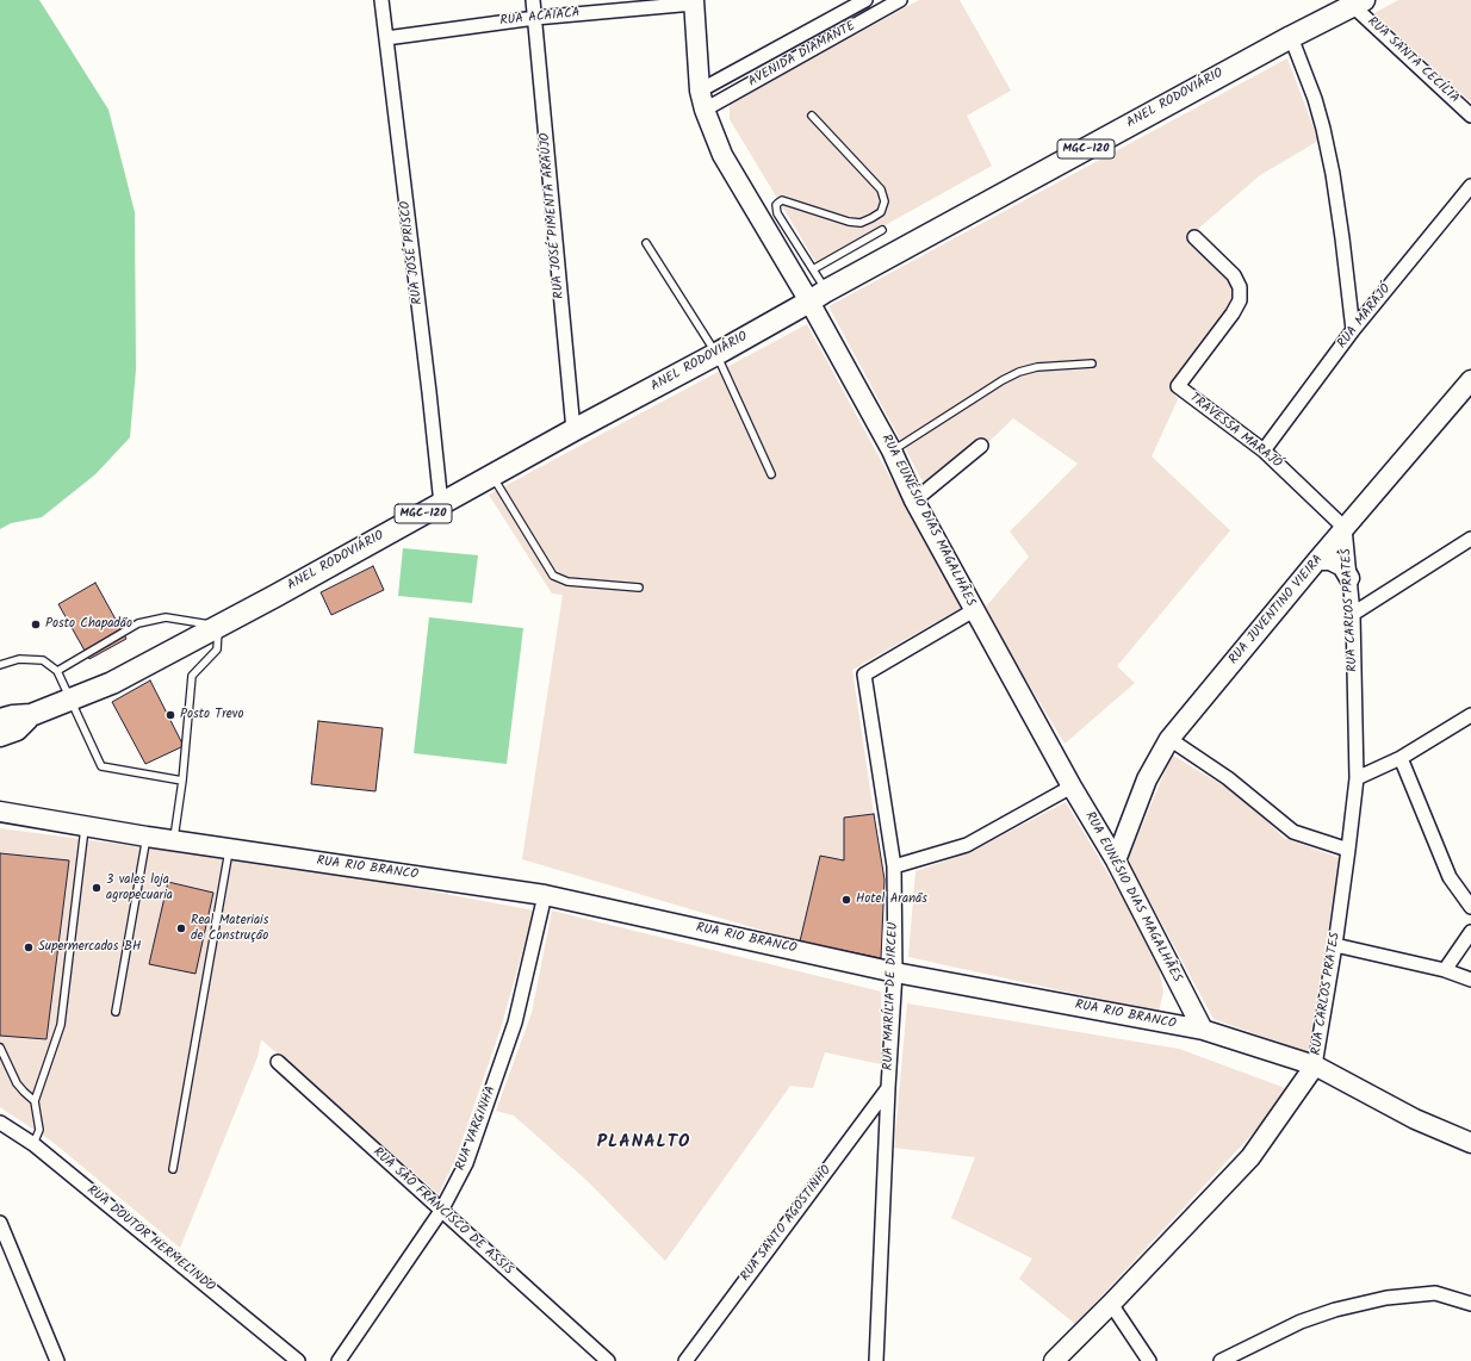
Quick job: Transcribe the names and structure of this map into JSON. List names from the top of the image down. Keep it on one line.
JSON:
{"streets":{"main road":["ANEL RODOVIÁRIO","MGC-120","RUA EUNÉSIO DIAS MAGALHÃES","RUA JUVENTINO VIEIRA","RUA CARLOS PRATES","RUA RIO BRANCO"],"street":["RUA ACAIACA","AVENIDA DIAMANTE","RUA SANTA CECÍLIA","RUA JOSÉ PIMENTA ARAÚJO","RUA JOSÉ PRISCO","RUA MARAJÓ","TRAVESSA MARAJÓ","RUA MARÍLIA DE DIRCEU","RUA VARGINHA","RUA SÃO FRANCISCO DE ASSIS","RUA SANTO AGOSTINHO","RUA DOUTOR HERMELINDO"]},"crossings":[["RUA ACAIACA","RUA JOSÉ PIMENTA ARAÚJO"],["RUA ACAIACA","RUA JOSÉ PRISCO"],["RUA ACAIACA","RUA EUNÉSIO DIAS MAGALHÃES"],["AVENIDA DIAMANTE","RUA EUNÉSIO DIAS MAGALHÃES"],["RUA SANTA CECÍLIA","ANEL RODOVIÁRIO"],["ANEL RODOVIÁRIO","RUA JOSÉ PIMENTA ARAÚJO"],["ANEL RODOVIÁRIO","RUA JOSÉ PRISCO"],["ANEL RODOVIÁRIO","RUA EUNÉSIO DIAS MAGALHÃES"],["RUA MARAJÓ","TRAVESSA MARAJÓ"],["TRAVESSA MARAJÓ","RUA JUVENTINO VIEIRA"],["TRAVESSA MARAJÓ","RUA CARLOS PRATES"],["RUA EUNÉSIO DIAS MAGALHÃES","RUA JUVENTINO VIEIRA"],["RUA EUNÉSIO DIAS MAGALHÃES","RUA RIO BRANCO"],["RUA EUNÉSIO DIAS MAGALHÃES","RUA MARÍLIA DE DIRCEU"],["RUA JUVENTINO VIEIRA","RUA CARLOS PRATES"],["RUA CARLOS PRATES","RUA RIO BRANCO"],["RUA RIO BRANCO","RUA MARÍLIA DE DIRCEU"],["RUA RIO BRANCO","RUA VARGINHA"],["RUA MARÍLIA DE DIRCEU","RUA SANTO AGOSTINHO"],["RUA VARGINHA","RUA SÃO FRANCISCO DE ASSIS"]],"districts":["PLANALTO"],"places":["Posto Chapadão","Posto Trevo","3 vales loja agropecuaria","Hotel Aranãs","Real Materiais de Construção","Supermercados BH"]}
